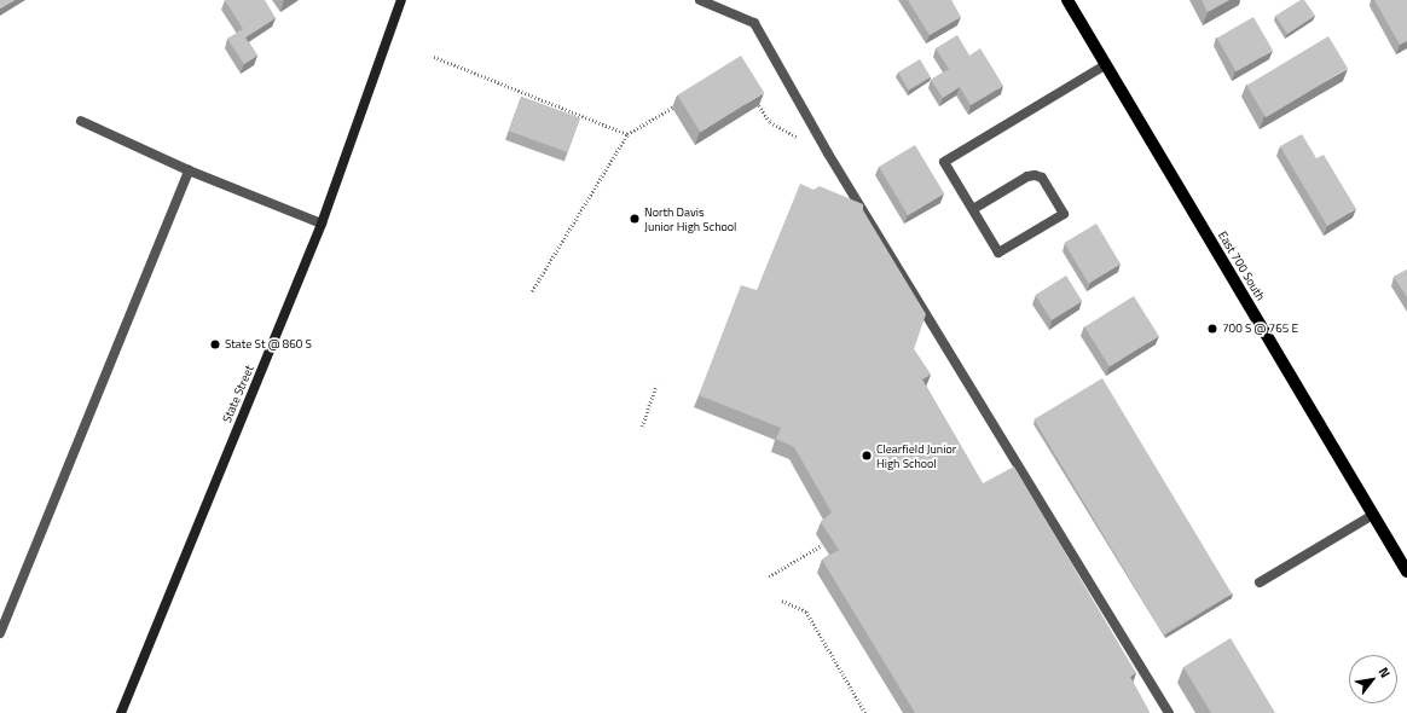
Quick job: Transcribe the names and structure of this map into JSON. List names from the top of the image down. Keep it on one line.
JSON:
{"streets":{"main road":["East 700 South","State Street"]},"places":["North Davis Junior High School","700 S @ 765 E","State St @ 860 S","Clearfield Junior High School"],"north":"top right"}
